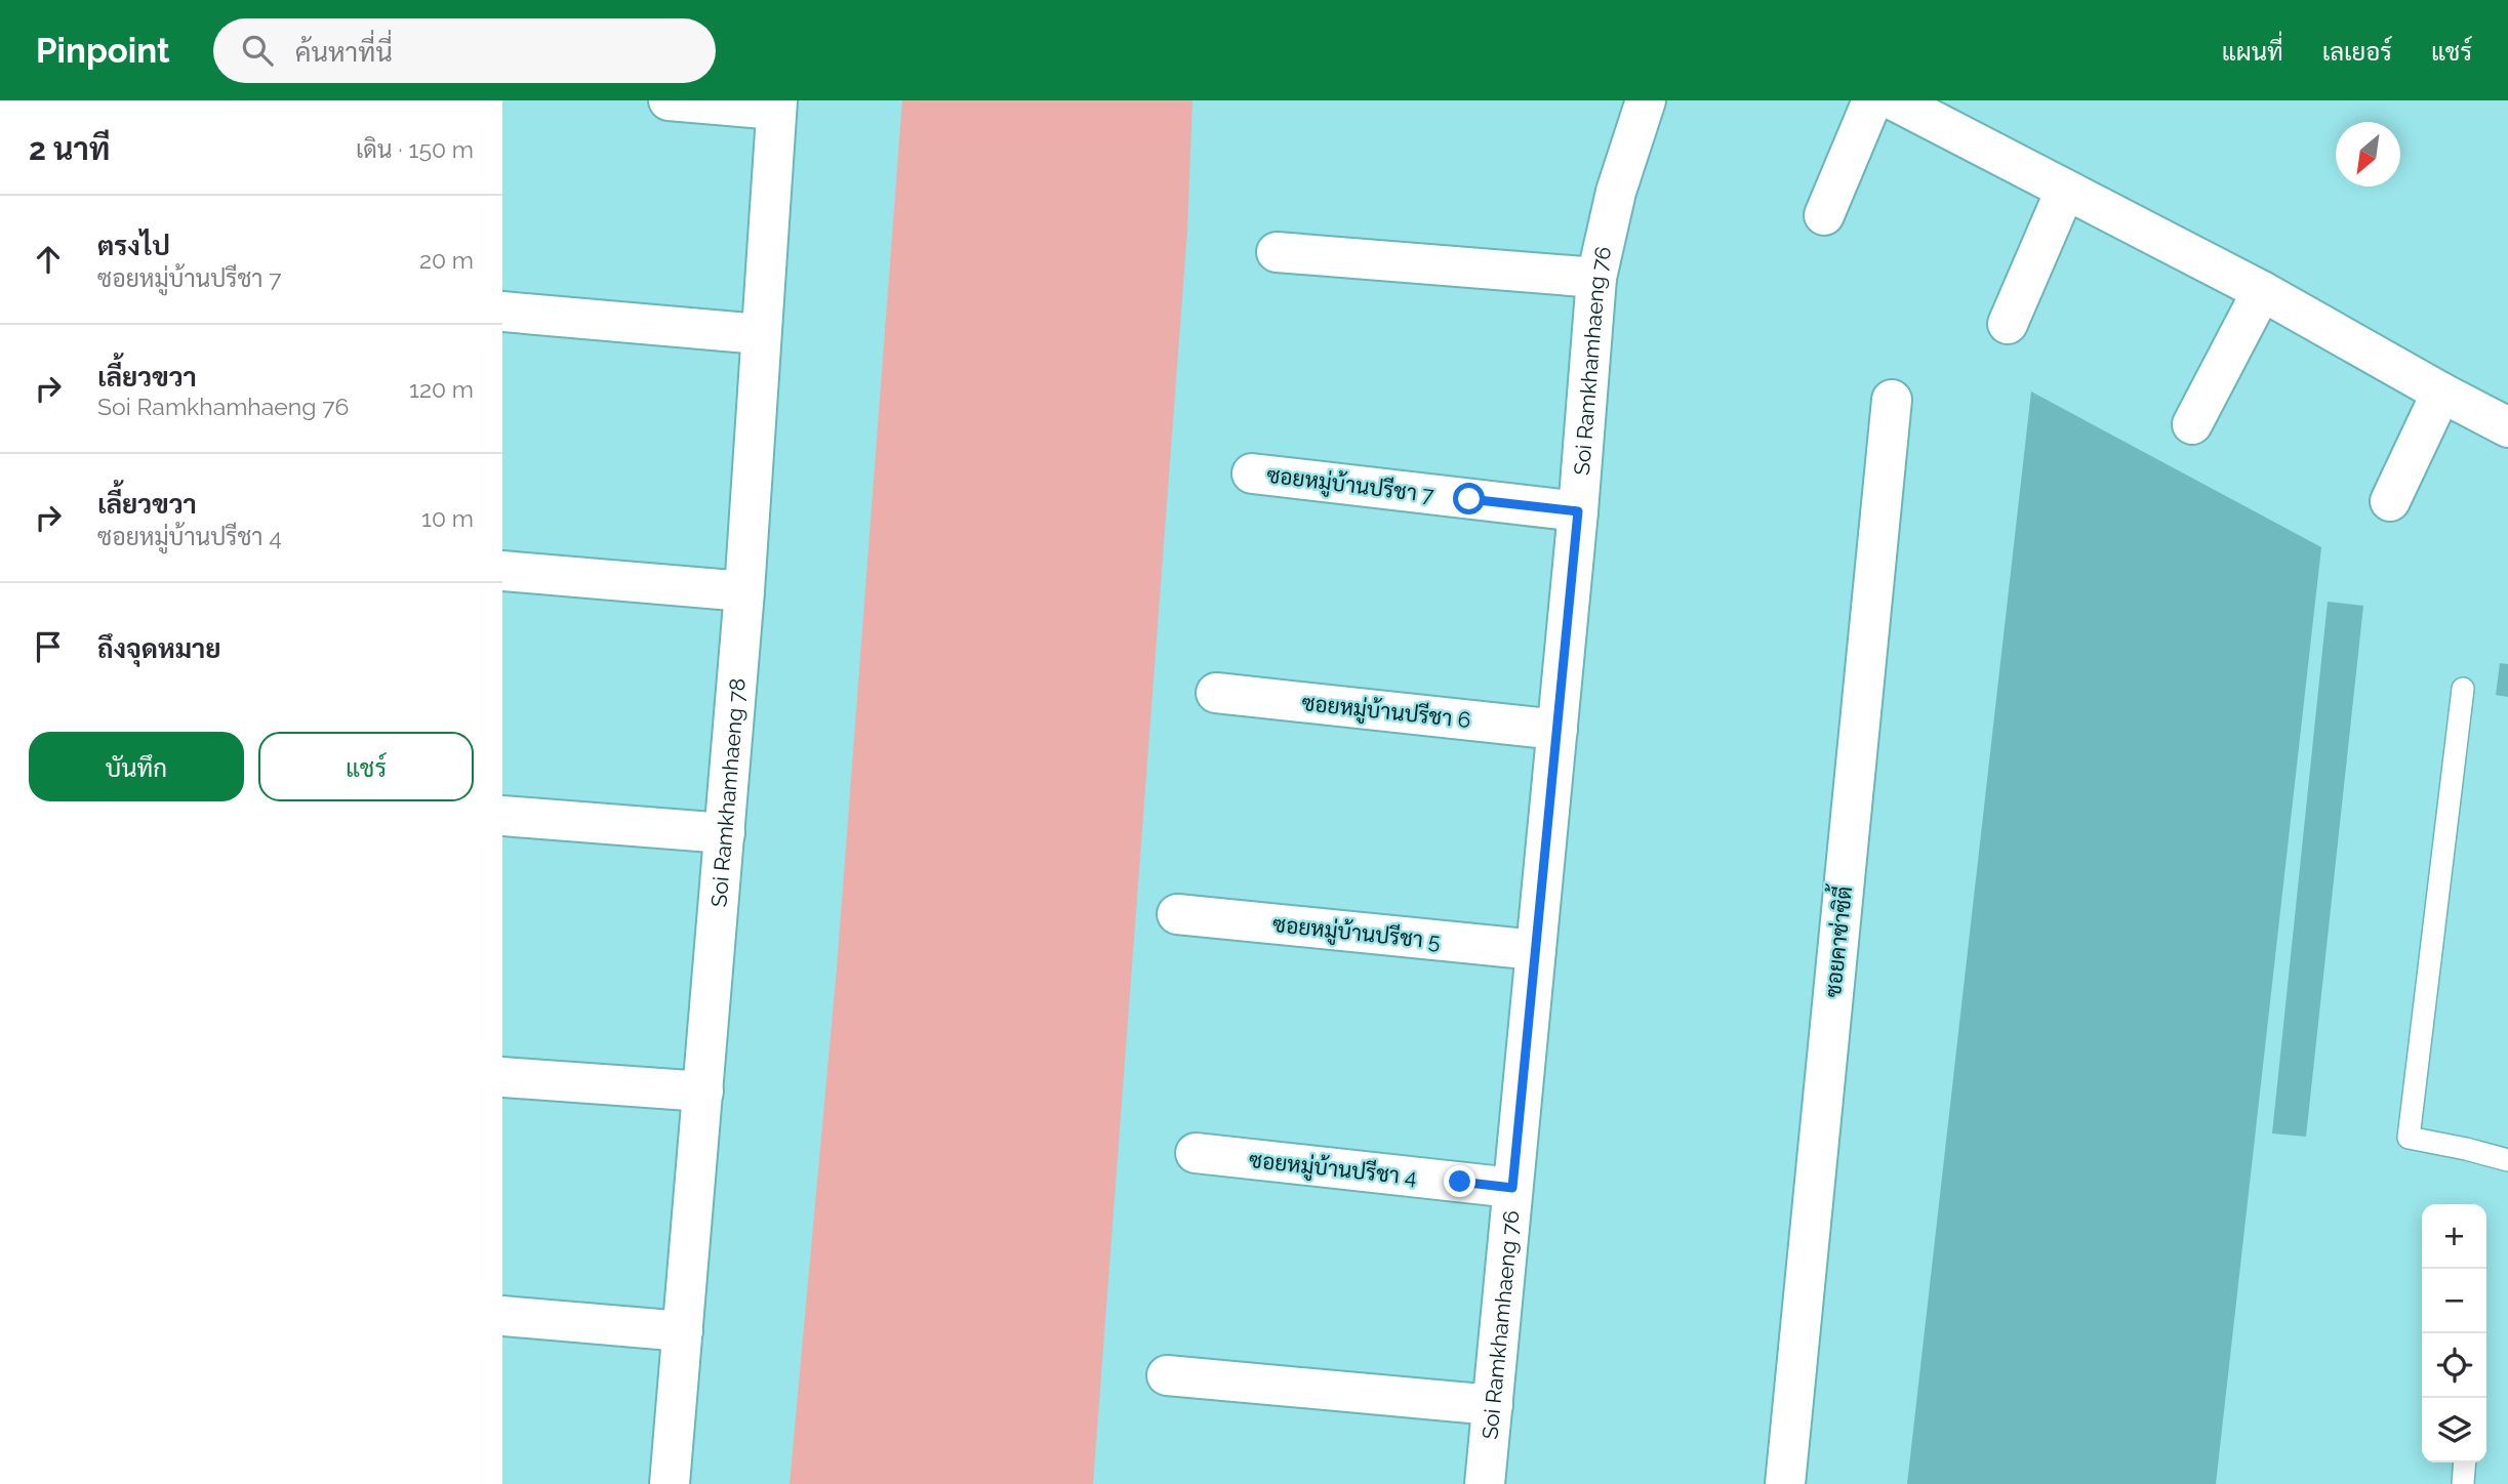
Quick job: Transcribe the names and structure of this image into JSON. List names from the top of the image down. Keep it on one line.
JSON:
{"streets":{"street":["Soi Ramkhamhaeng 76","ซอยหมู่บ้านปรีชา 7","ซอยหมู่บ้านปรีชา 6","Soi Ramkhamhaeng 78","ซอยหมู่บ้านปรีชา 5","ซอยคาซ่าซิตี้","ซอยหมู่บ้านปรีชา 4"]},"crossings":[["Soi Ramkhamhaeng 76","ซอยหมู่บ้านปรีชา 7"],["Soi Ramkhamhaeng 76","ซอยหมู่บ้านปรีชา 6"],["Soi Ramkhamhaeng 76","ซอยหมู่บ้านปรีชา 5"],["Soi Ramkhamhaeng 76","ซอยหมู่บ้านปรีชา 4"]],"north":"bottom left","page":{"header":"Pinpoint","search":"ค้นหาที่นี่","nav":["แผนที่","เลเยอร์","แชร์"],"heading":["2 นาที","เดิน · 150 m"],"list":[["ตรงไป","ซอยหมู่บ้านปรีชา 7","20 m"],["เลี้ยวขวา","Soi Ramkhamhaeng 76","120 m"],["เลี้ยวขวา","ซอยหมู่บ้านปรีชา 4","10 m"],"ถึงจุดหมาย"],"buttons":["บันทึก","แชร์"],"map_buttons":["+","−"]}}
